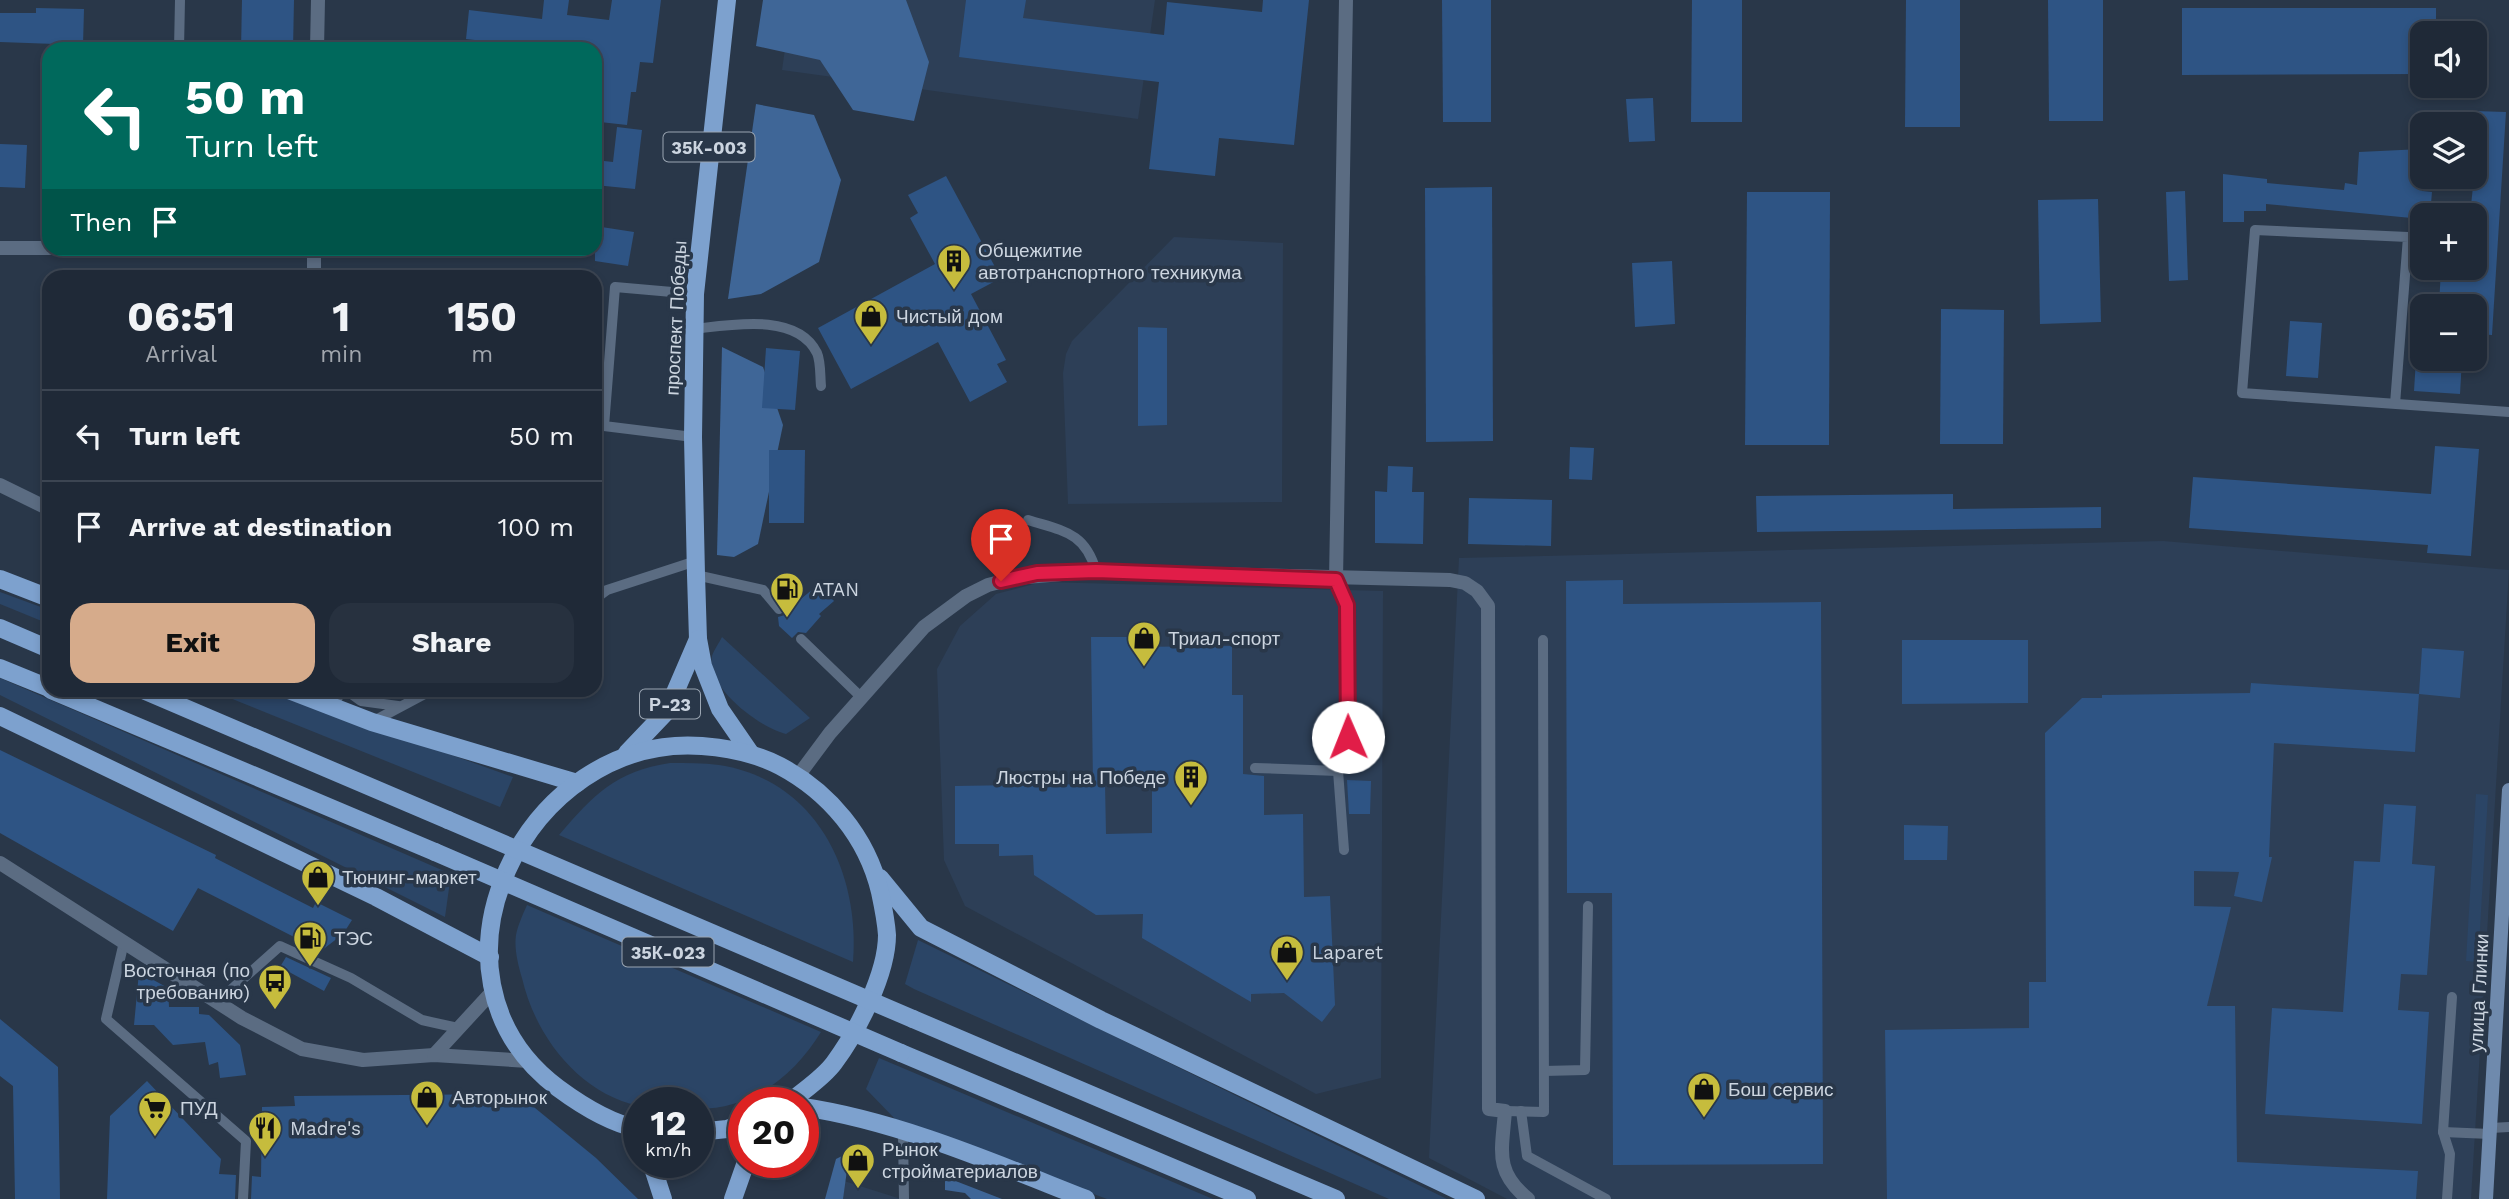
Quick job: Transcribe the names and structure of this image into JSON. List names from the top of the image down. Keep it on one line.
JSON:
{"streets":{"main road":["35К-003","проспект Победы","Р-23","35К-023","улица Глинки"]},"places":{"building":["Общежитие автотранспортного техникума","Люстры на Победе"],"shop":["Чистый дом","Триал-спорт","Тюнинг-маркет","Laparet","Бош сервис","Авторынок","Рынок стройматериалов"],"fuel station":["ATAN","ТЭС"],"bus stop":["Восточная (по требованию)"],"supermarket":["ПУД"],"restaurant":["Madre's"]},"page":{"map_buttons":["+","−"],"turn":["50 m","Turn left"],"then":"Then","eta":["06:51","Arrival","1","min","150","m"],"list":[{"name":"Turn left","value":"50 m"},{"name":"Arrive at destination","value":"100 m"}],"buttons":["Exit","Share"],"speed":"12 km/h","limit":"20"}}
